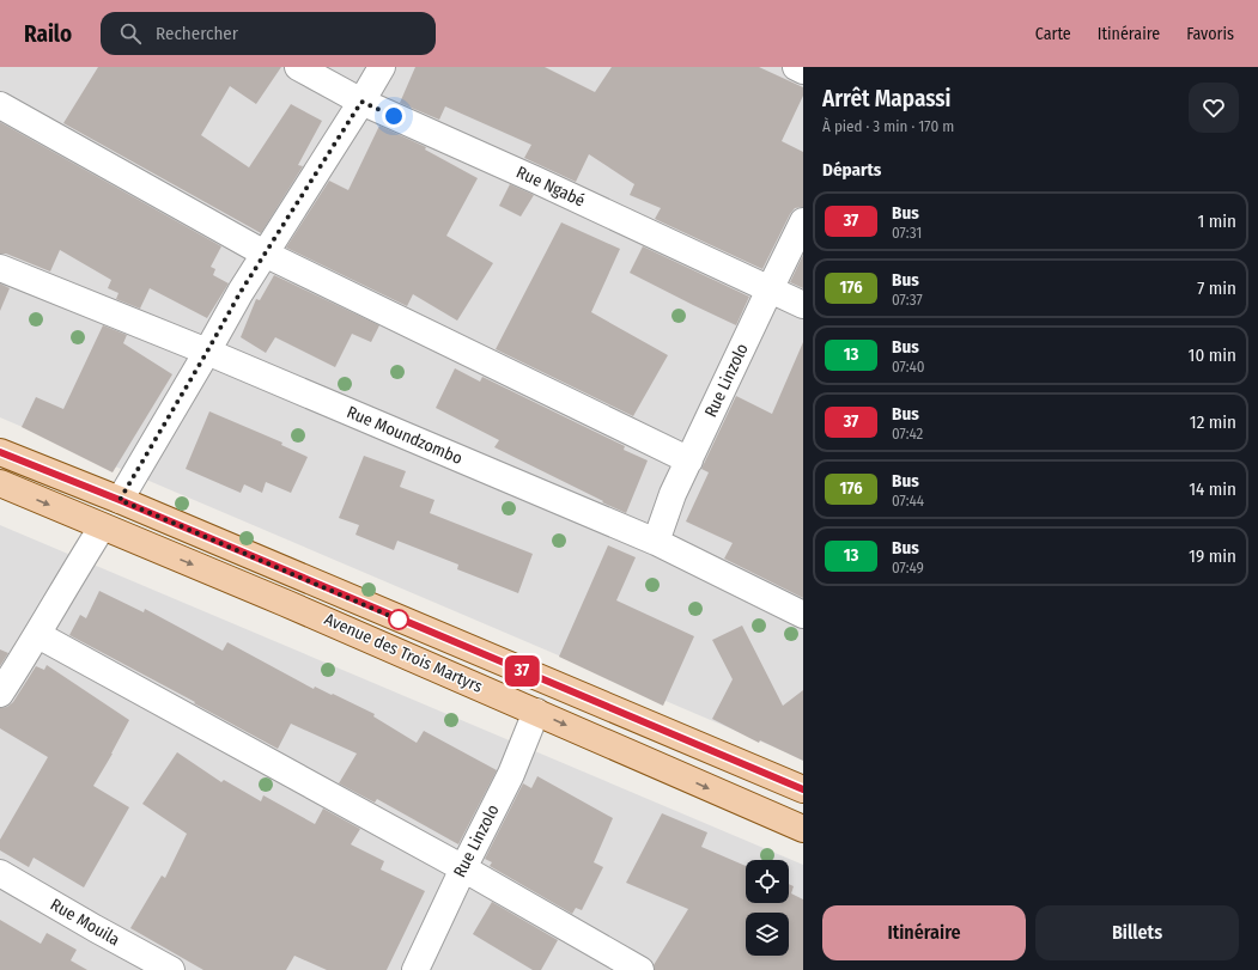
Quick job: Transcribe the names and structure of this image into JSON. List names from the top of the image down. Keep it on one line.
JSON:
{"streets":{"main road":["Avenue des Trois Martyrs"],"street":["Rue Ngabé","Rue Linzolo","Rue Moundzombo","Rue Mouila"]},"crossings":[["Rue Ngabé","Rue Linzolo"],["Rue Linzolo","Rue Moundzombo"],["Rue Linzolo","Avenue des Trois Martyrs"]],"lines":["bus line 37"],"page":{"header":"Railo","search":"Rechercher","nav":["Carte","Itinéraire","Favoris"],"on_map":"37","heading":[["Arrêt Mapassi","À pied · 3 min · 170 m"],"Départs"],"list":[{"mark":"37","name":"Bus","note":"07:31","value":"1 min"},{"mark":"176","name":"Bus","note":"07:37","value":"7 min"},{"mark":"13","name":"Bus","note":"07:40","value":"10 min"},{"mark":"37","name":"Bus","note":"07:42","value":"12 min"},{"mark":"176","name":"Bus","note":"07:44","value":"14 min"},{"mark":"13","name":"Bus","note":"07:49","value":"19 min"}],"buttons":["Itinéraire","Billets"]}}
